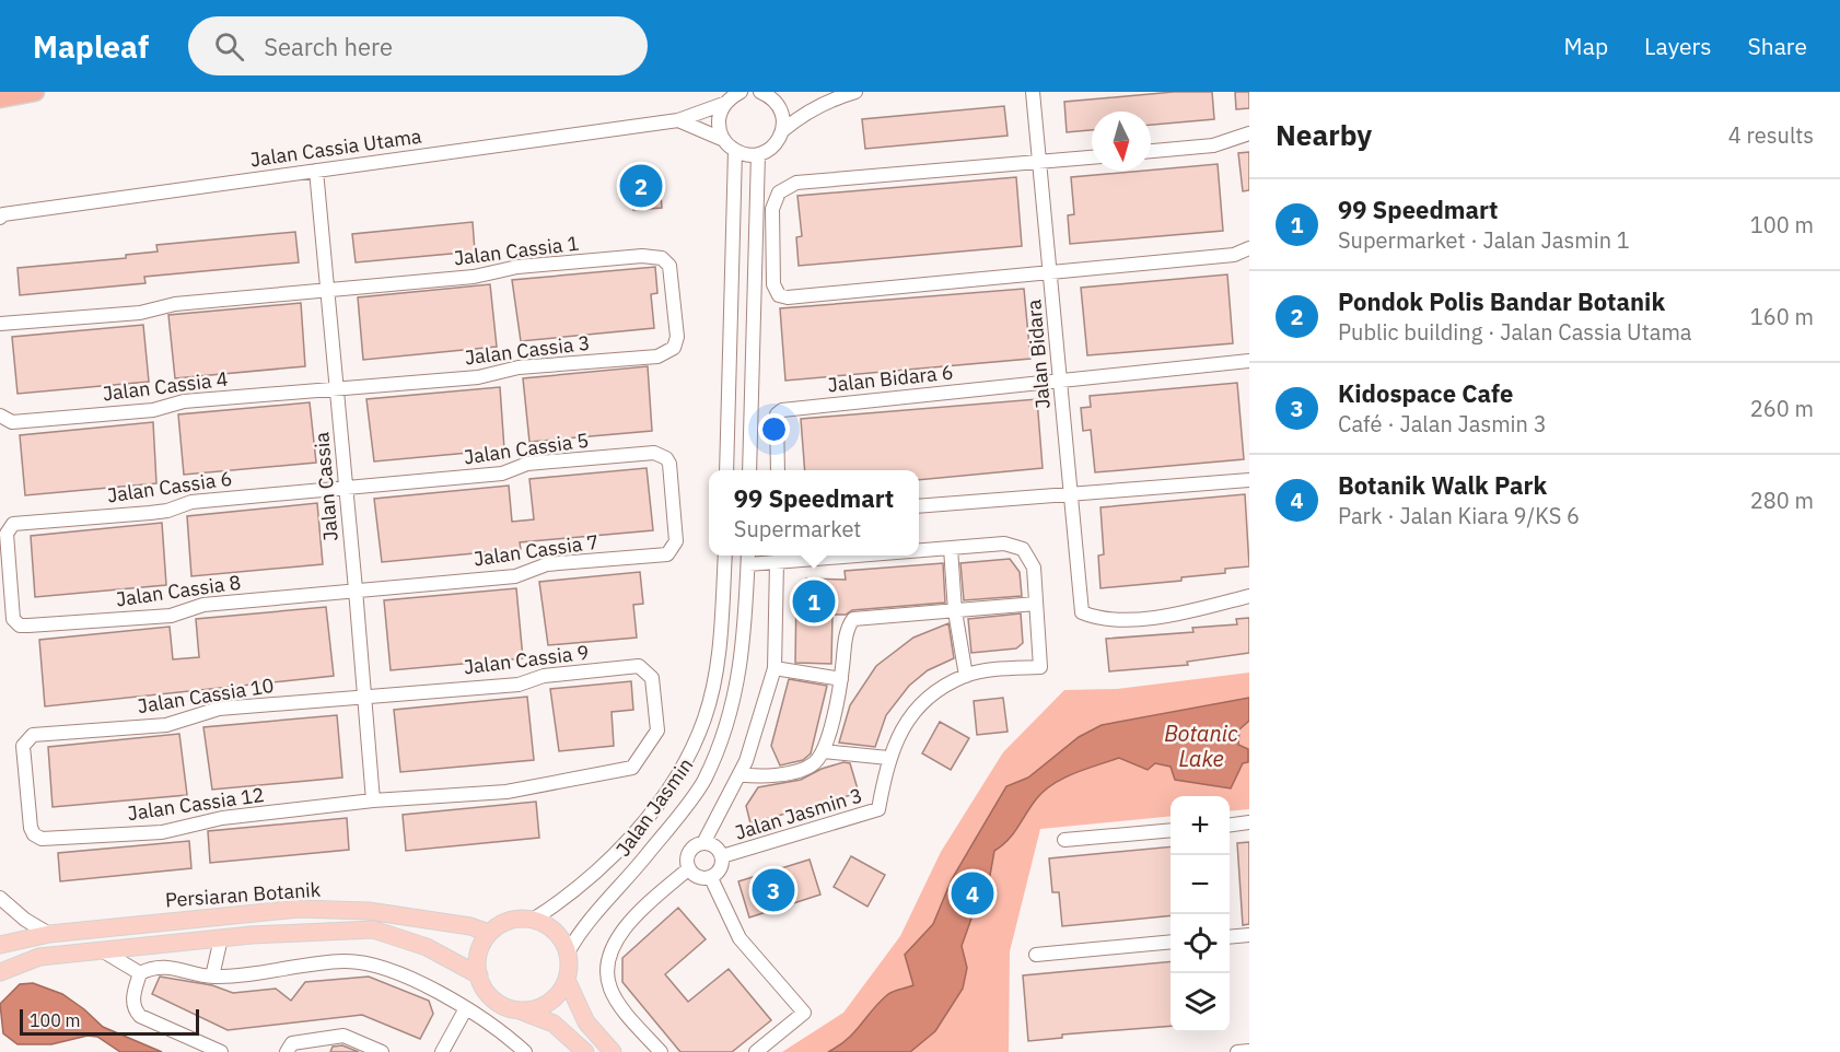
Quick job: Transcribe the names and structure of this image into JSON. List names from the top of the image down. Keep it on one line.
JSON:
{"streets":{"main road":["Persiaran Botanik"],"street":["Jalan Cassia Utama","Jalan Cassia 1","Jalan Cassia 3","Jalan Bidara","Jalan Bidara 6","Jalan Cassia 4","Jalan Cassia 5","Jalan Cassia 6","Jalan Cassia","Jalan Cassia 7","Jalan Cassia 8","Jalan Cassia 9","Jalan Cassia 10","Jalan Cassia 12","Jalan Jasmin","Jalan Jasmin 3"]},"crossings":[["Jalan Cassia Utama","Jalan Cassia"],["Jalan Cassia 1","Jalan Cassia 3"],["Jalan Cassia 1","Jalan Cassia"],["Jalan Cassia 3","Jalan Cassia 4"],["Jalan Cassia 3","Jalan Cassia"],["Jalan Bidara","Jalan Bidara 6"],["Jalan Cassia 4","Jalan Cassia"],["Jalan Cassia 5","Jalan Cassia 6"],["Jalan Cassia 5","Jalan Cassia"],["Jalan Cassia 5","Jalan Cassia 7"],["Jalan Cassia 6","Jalan Cassia"],["Jalan Cassia 6","Jalan Cassia 8"],["Jalan Cassia","Jalan Cassia 7"],["Jalan Cassia","Jalan Cassia 8"],["Jalan Cassia","Jalan Cassia 9"],["Jalan Cassia","Jalan Cassia 10"],["Jalan Cassia","Jalan Cassia 12"],["Jalan Cassia 7","Jalan Cassia 8"],["Jalan Cassia 9","Jalan Cassia 10"],["Jalan Cassia 9","Jalan Cassia 12"],["Jalan Cassia 10","Jalan Cassia 12"],["Jalan Jasmin","Persiaran Botanik"]],"water":["Botanic Lake"],"scale_bar":"100 m","north":"bottom","page":{"header":"Mapleaf","search":"Search here","nav":["Map","Layers","Share"],"heading":["Nearby","4 results"],"pins":["2","1","3","4"],"list":[{"mark":"1","name":"99 Speedmart","note":"Supermarket · Jalan Jasmin 1","value":"100 m"},{"mark":"2","name":"Pondok Polis Bandar Botanik","note":"Public building · Jalan Cassia Utama","value":"160 m"},{"mark":"3","name":"Kidospace Cafe","note":"Café · Jalan Jasmin 3","value":"260 m"},{"mark":"4","name":"Botanik Walk Park","note":"Park · Jalan Kiara 9/KS 6","value":"280 m"}],"popup":["99 Speedmart","Supermarket"],"map_buttons":["+","−"],"scale":"100 m"}}
